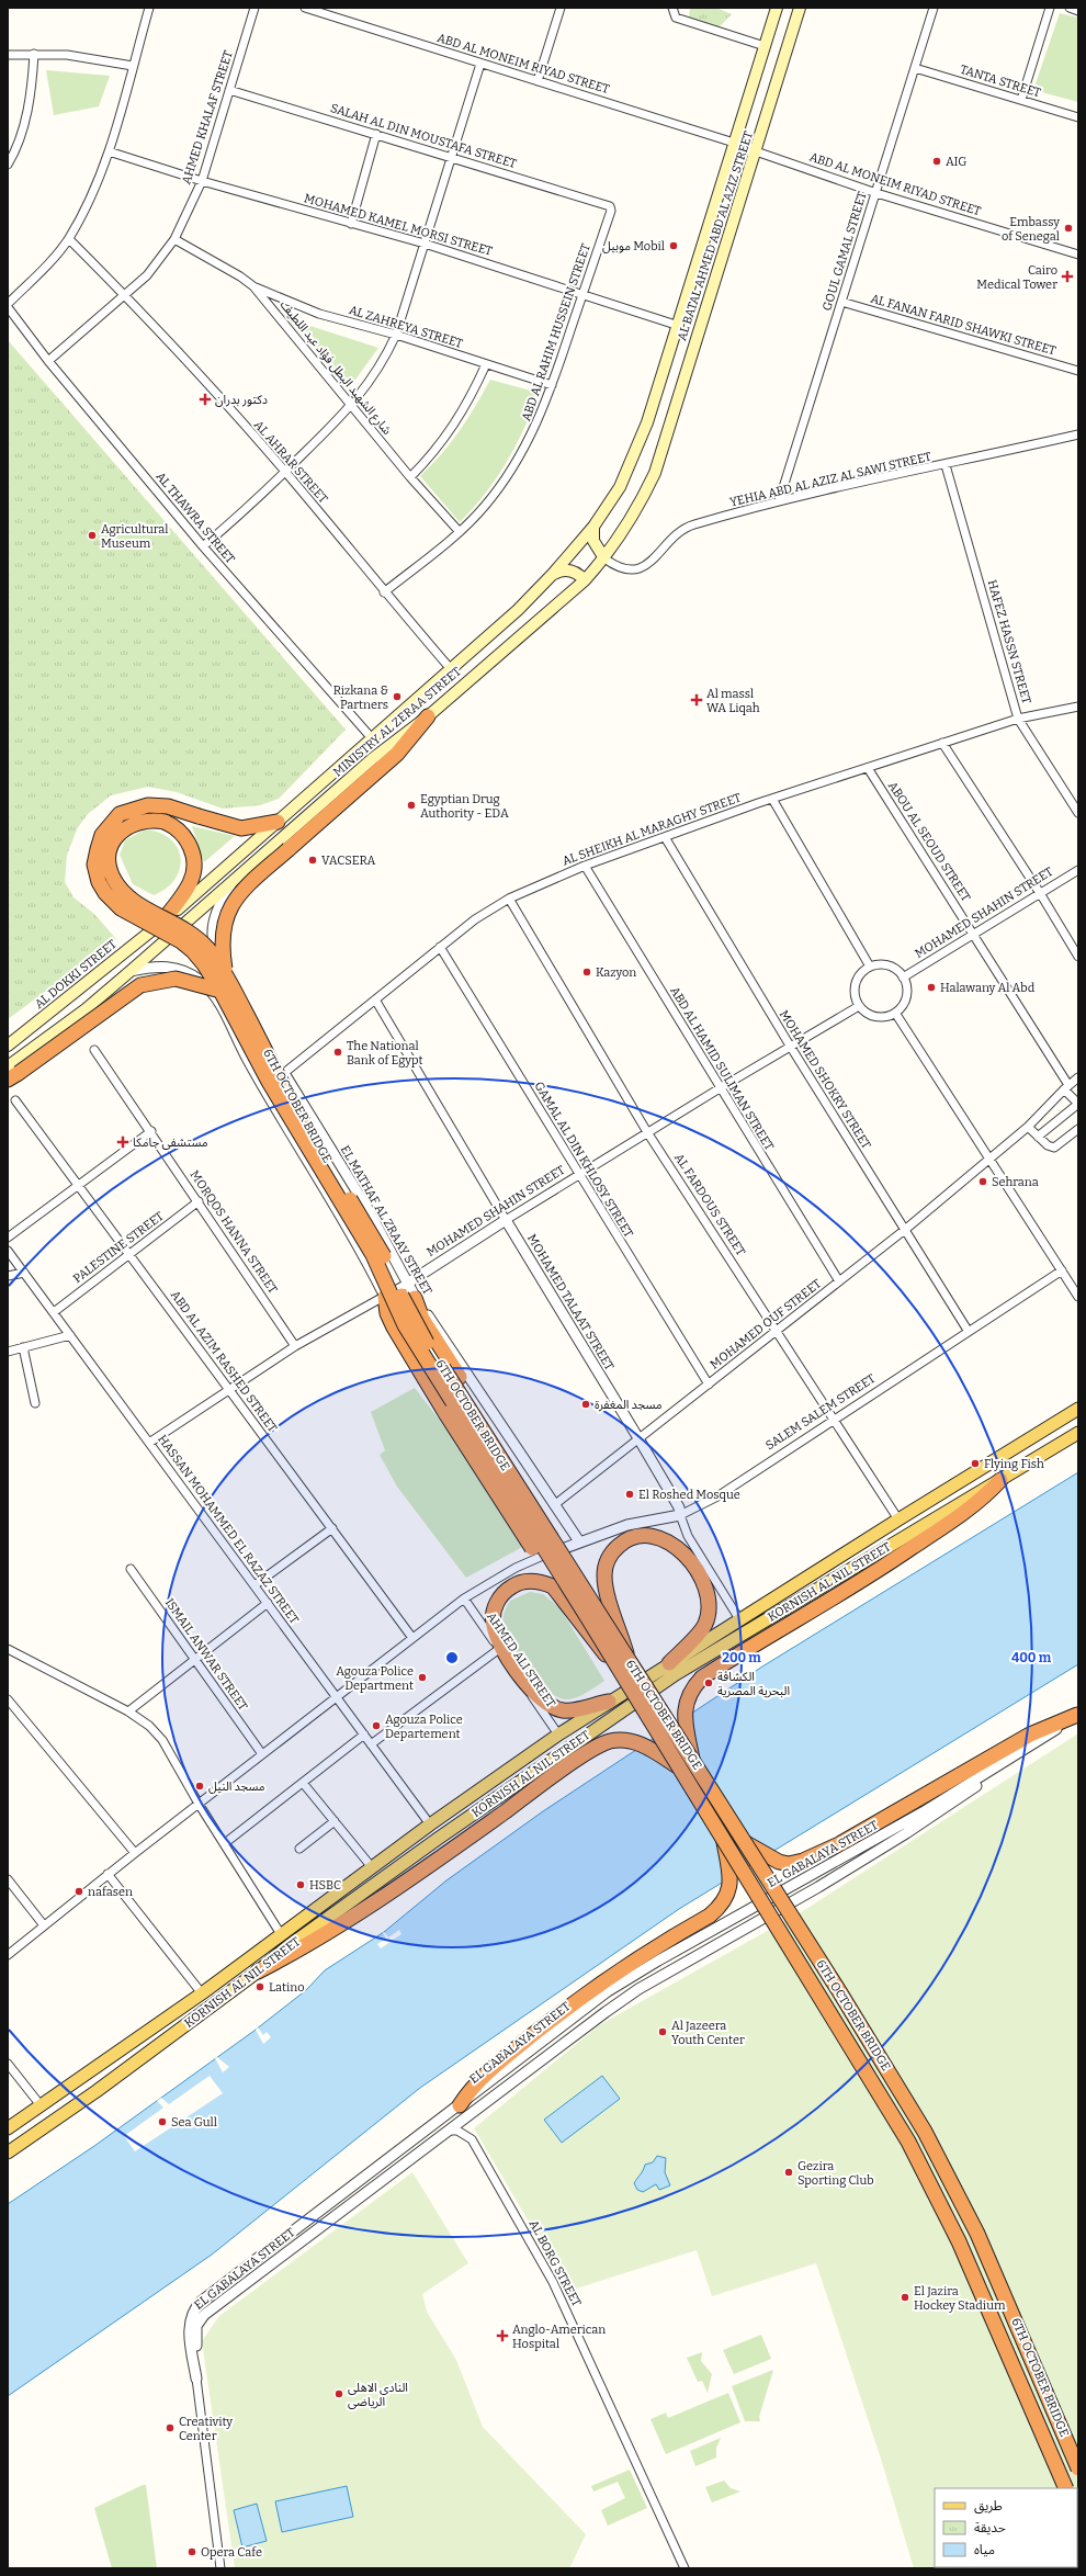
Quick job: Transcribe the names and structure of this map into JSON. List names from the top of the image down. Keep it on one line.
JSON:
{"streets":{"highway":["6TH OCTOBER BRIDGE"],"main road":["AL BATAL AHMED ABD AL AZIZ STREET","MINISTRY AL ZERAA STREET","AL DOKKI STREET","KORNISH AL NIL STREET"],"street":["ABD AL MONEIM RIYAD STREET","TANTA STREET","AHMED KHALAF STREET","SALAH AL DIN MOUSTAFA STREET","MOHAMED KAMEL MORSI STREET","GOUL GAMAL STREET","AL FANAN FARID SHAWKI STREET","AL ZAHREYA STREET","ABD AL RAHIM HUSSEIN STREET","شارع الشهيد البطل فؤاد عبد اللطيف","AL AHRAR STREET","YEHIA ABD AL AZIZ AL SAWI STREET","AL THAWRA STREET","HAFEZ HASSN STREET","AL SHEIKH AL MARAGHY STREET","ABOU AL SEOUD STREET","MOHAMED SHAHIN STREET","ABD AL HAMID SULIMAN STREET","MOHAMED SHOKRY STREET","GAMAL AL DIN KHLOSY STREET","AL FARDOUS STREET","EL MATHAF AL ZRAAY STREET","MORQOS HANNA STREET","PALESTINE STREET","MOHAMED TALAAT STREET","MOHAMED OUF STREET","ABD AL AZIM RASHED STREET","SALEM SALEM STREET","HASSAN MOHAMMED EL RAZAZ STREET","ISMAIL ANWAR STREET","AHMED ALI STREET","EL GABALAYA STREET","AL BORG STREET"]},"crossings":[["ABD AL MONEIM RIYAD STREET","AL BATAL AHMED ABD AL AZIZ STREET"],["ABD AL MONEIM RIYAD STREET","GOUL GAMAL STREET"],["TANTA STREET","GOUL GAMAL STREET"],["AHMED KHALAF STREET","SALAH AL DIN MOUSTAFA STREET"],["AHMED KHALAF STREET","MOHAMED KAMEL MORSI STREET"],["AHMED KHALAF STREET","شارع الشهيد البطل فؤاد عبد اللطيف"],["AHMED KHALAF STREET","AL AHRAR STREET"],["AHMED KHALAF STREET","AL THAWRA STREET"],["SALAH AL DIN MOUSTAFA STREET","ABD AL RAHIM HUSSEIN STREET"],["MOHAMED KAMEL MORSI STREET","AL BATAL AHMED ABD AL AZIZ STREET"],["MOHAMED KAMEL MORSI STREET","ABD AL RAHIM HUSSEIN STREET"],["AL BATAL AHMED ABD AL AZIZ STREET","MINISTRY AL ZERAA STREET"],["GOUL GAMAL STREET","AL FANAN FARID SHAWKI STREET"],["GOUL GAMAL STREET","YEHIA ABD AL AZIZ AL SAWI STREET"],["AL ZAHREYA STREET","ABD AL RAHIM HUSSEIN STREET"],["AL ZAHREYA STREET","شارع الشهيد البطل فؤاد عبد اللطيف"],["ABD AL RAHIM HUSSEIN STREET","شارع الشهيد البطل فؤاد عبد اللطيف"],["ABD AL RAHIM HUSSEIN STREET","AL AHRAR STREET"],["AL AHRAR STREET","MINISTRY AL ZERAA STREET"],["YEHIA ABD AL AZIZ AL SAWI STREET","HAFEZ HASSN STREET"],["YEHIA ABD AL AZIZ AL SAWI STREET","MINISTRY AL ZERAA STREET"],["AL THAWRA STREET","MINISTRY AL ZERAA STREET"],["HAFEZ HASSN STREET","AL SHEIKH AL MARAGHY STREET"],["MINISTRY AL ZERAA STREET","AL DOKKI STREET"],["MINISTRY AL ZERAA STREET","6TH OCTOBER BRIDGE"],["MINISTRY AL ZERAA STREET","EL MATHAF AL ZRAAY STREET"],["AL SHEIKH AL MARAGHY STREET","ABOU AL SEOUD STREET"],["AL SHEIKH AL MARAGHY STREET","ABD AL HAMID SULIMAN STREET"],["AL SHEIKH AL MARAGHY STREET","MOHAMED SHOKRY STREET"],["AL SHEIKH AL MARAGHY STREET","GAMAL AL DIN KHLOSY STREET"],["AL SHEIKH AL MARAGHY STREET","AL FARDOUS STREET"],["AL SHEIKH AL MARAGHY STREET","EL MATHAF AL ZRAAY STREET"],["AL SHEIKH AL MARAGHY STREET","MOHAMED TALAAT STREET"],["ABOU AL SEOUD STREET","MOHAMED SHAHIN STREET"],["ABOU AL SEOUD STREET","MOHAMED OUF STREET"],["MOHAMED SHAHIN STREET","ABD AL HAMID SULIMAN STREET"],["MOHAMED SHAHIN STREET","MOHAMED SHOKRY STREET"],["MOHAMED SHAHIN STREET","GAMAL AL DIN KHLOSY STREET"],["MOHAMED SHAHIN STREET","AL FARDOUS STREET"],["MOHAMED SHAHIN STREET","EL MATHAF AL ZRAAY STREET"],["MOHAMED SHAHIN STREET","MORQOS HANNA STREET"],["MOHAMED SHAHIN STREET","MOHAMED TALAAT STREET"],["MOHAMED SHAHIN STREET","ABD AL AZIM RASHED STREET"],["MOHAMED SHAHIN STREET","HASSAN MOHAMMED EL RAZAZ STREET"],["ABD AL HAMID SULIMAN STREET","MOHAMED OUF STREET"],["MOHAMED SHOKRY STREET","MOHAMED OUF STREET"],["MOHAMED SHOKRY STREET","SALEM SALEM STREET"],["GAMAL AL DIN KHLOSY STREET","MOHAMED OUF STREET"],["AL FARDOUS STREET","MOHAMED OUF STREET"],["AL FARDOUS STREET","SALEM SALEM STREET"],["AL FARDOUS STREET","KORNISH AL NIL STREET"],["EL MATHAF AL ZRAAY STREET","MOHAMED OUF STREET"],["EL MATHAF AL ZRAAY STREET","SALEM SALEM STREET"],["MORQOS HANNA STREET","PALESTINE STREET"],["PALESTINE STREET","ABD AL AZIM RASHED STREET"],["PALESTINE STREET","HASSAN MOHAMMED EL RAZAZ STREET"],["MOHAMED TALAAT STREET","MOHAMED OUF STREET"],["MOHAMED TALAAT STREET","SALEM SALEM STREET"],["MOHAMED TALAAT STREET","KORNISH AL NIL STREET"],["HASSAN MOHAMMED EL RAZAZ STREET","KORNISH AL NIL STREET"],["KORNISH AL NIL STREET","AHMED ALI STREET"],["EL GABALAYA STREET","AL BORG STREET"]],"places":{"other":["AIG","Embassy of Senegal","موبيل Mobil","Agricultural Museum","Rizkana & Partners","Egyptian Drug Authority - EDA","VACSERA","Kazyon","Halawany Al Abd","The National Bank of Egypt","Sehrana","مسجد المغفرة","Flying Fish","El Roshed Mosque","Agouza Police Department","الكشافة البحرية المصرية","Agouza Police Departement","مسجد النيل","HSBC","nafasen","Latino","Al Jazeera Youth Center","Sea Gull","Gezira Sporting Club","El Jazira Hockey Stadium","النادى الاهلى الرياضى","Creativity Center","Opera Cafe"],"health":["Cairo Medical Tower","دكتور بدران","Al massl WA Liqah","مستشفى جامكا","Anglo-American Hospital"]},"legend":["طريق","حديقة","مياه"],"rings":["200 m","400 m"]}
